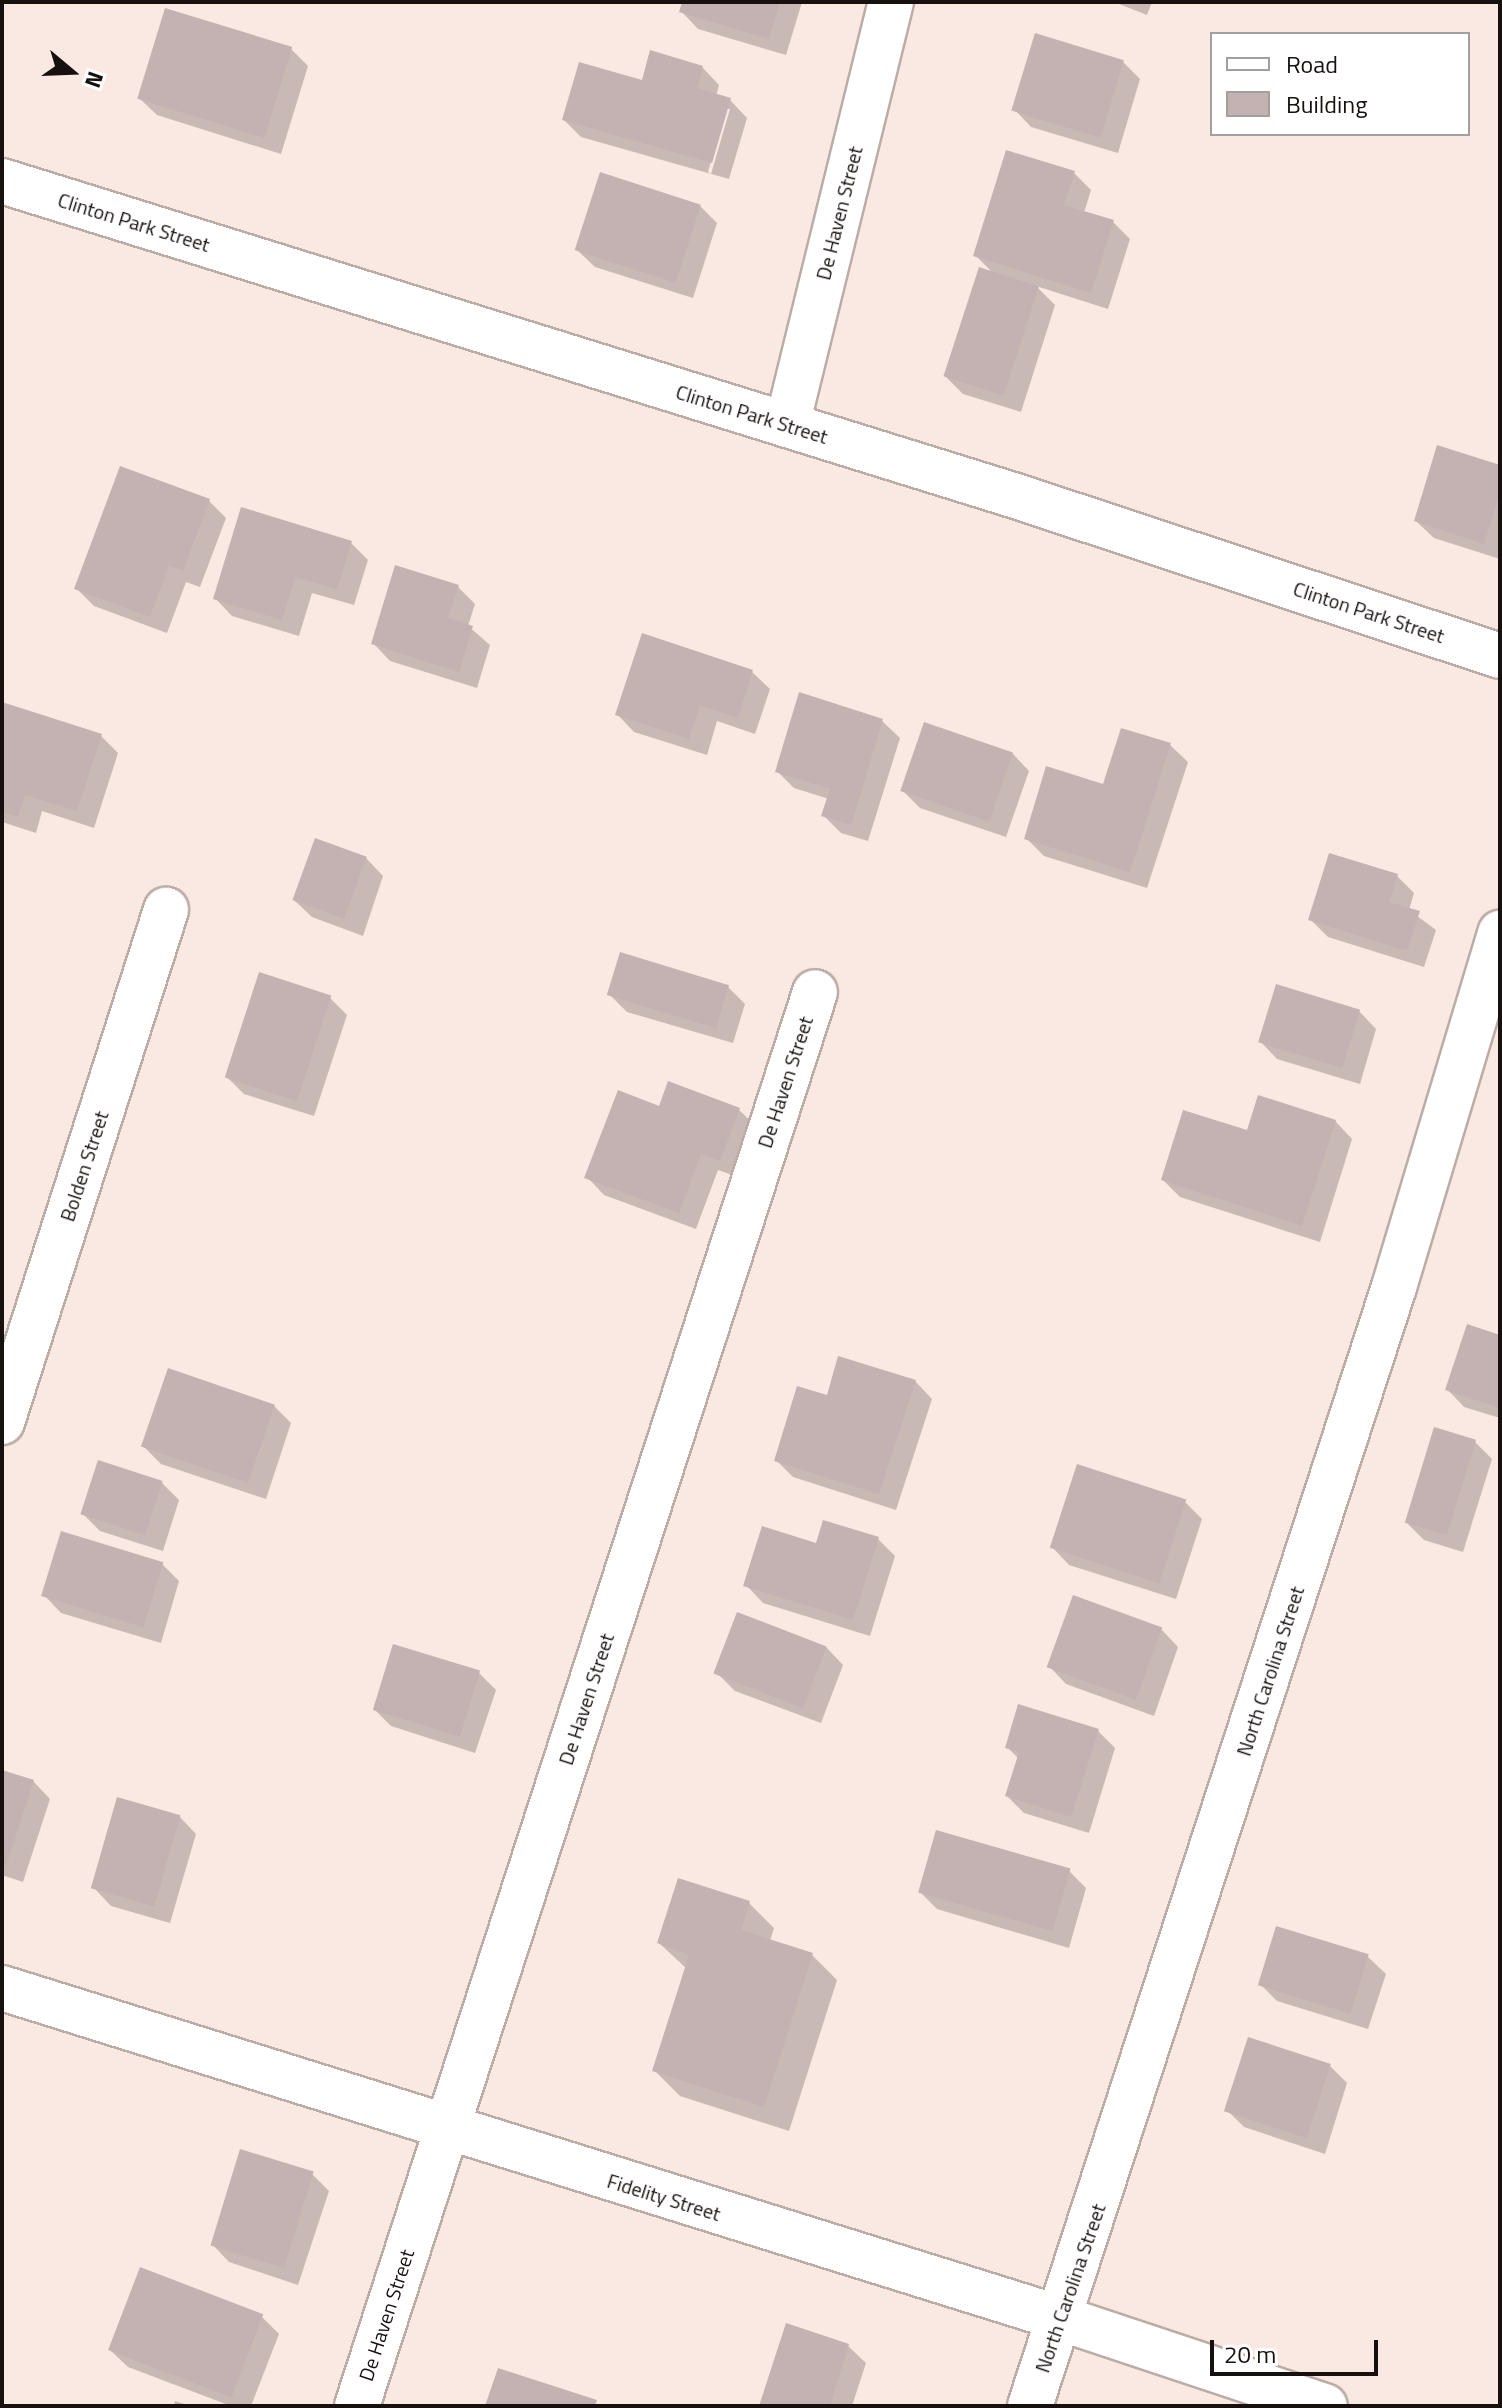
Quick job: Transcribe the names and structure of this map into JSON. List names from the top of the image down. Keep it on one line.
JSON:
{"streets":{"street":["De Haven Street","Clinton Park Street","Bolden Street","North Carolina Street","Fidelity Street"]},"crossings":[["De Haven Street","Clinton Park Street"],["De Haven Street","Fidelity Street"],["North Carolina Street","Fidelity Street"]],"legend":["Road","Building"],"scale_bar":"20 m","north":"right"}
